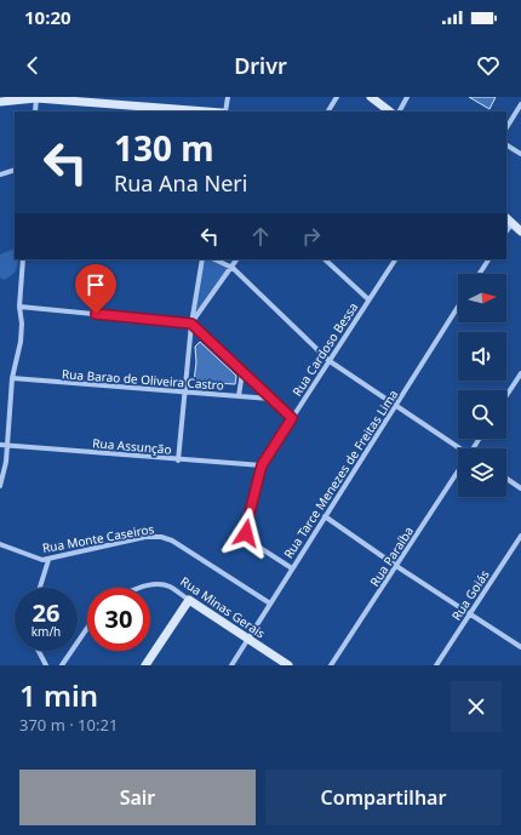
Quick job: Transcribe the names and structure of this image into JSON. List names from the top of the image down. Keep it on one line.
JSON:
{"streets":{"main road":["Rua Minas Gerais"],"street":["Rua Cardoso Bessa","Rua Barao de Oliveira Castro","Rua Assunção","Rua Tarce Menezes de Freitas Lima","Rua Monte Caseiros","Rua Paraíba","Rua Goiás"]},"crossings":[["Rua Cardoso Bessa","Rua Assunção"],["Rua Cardoso Bessa","Rua Tarce Menezes de Freitas Lima"],["Rua Tarce Menezes de Freitas Lima","Rua Monte Caseiros"],["Rua Tarce Menezes de Freitas Lima","Rua Minas Gerais"]],"north":"right","page":{"status":"10:20","header":"Drivr","turn":["130 m","Rua Ana Neri"],"speed":"26 km/h","limit":"30","heading":["1 min","370 m · 10:21"],"buttons":["Sair","Compartilhar"]}}
